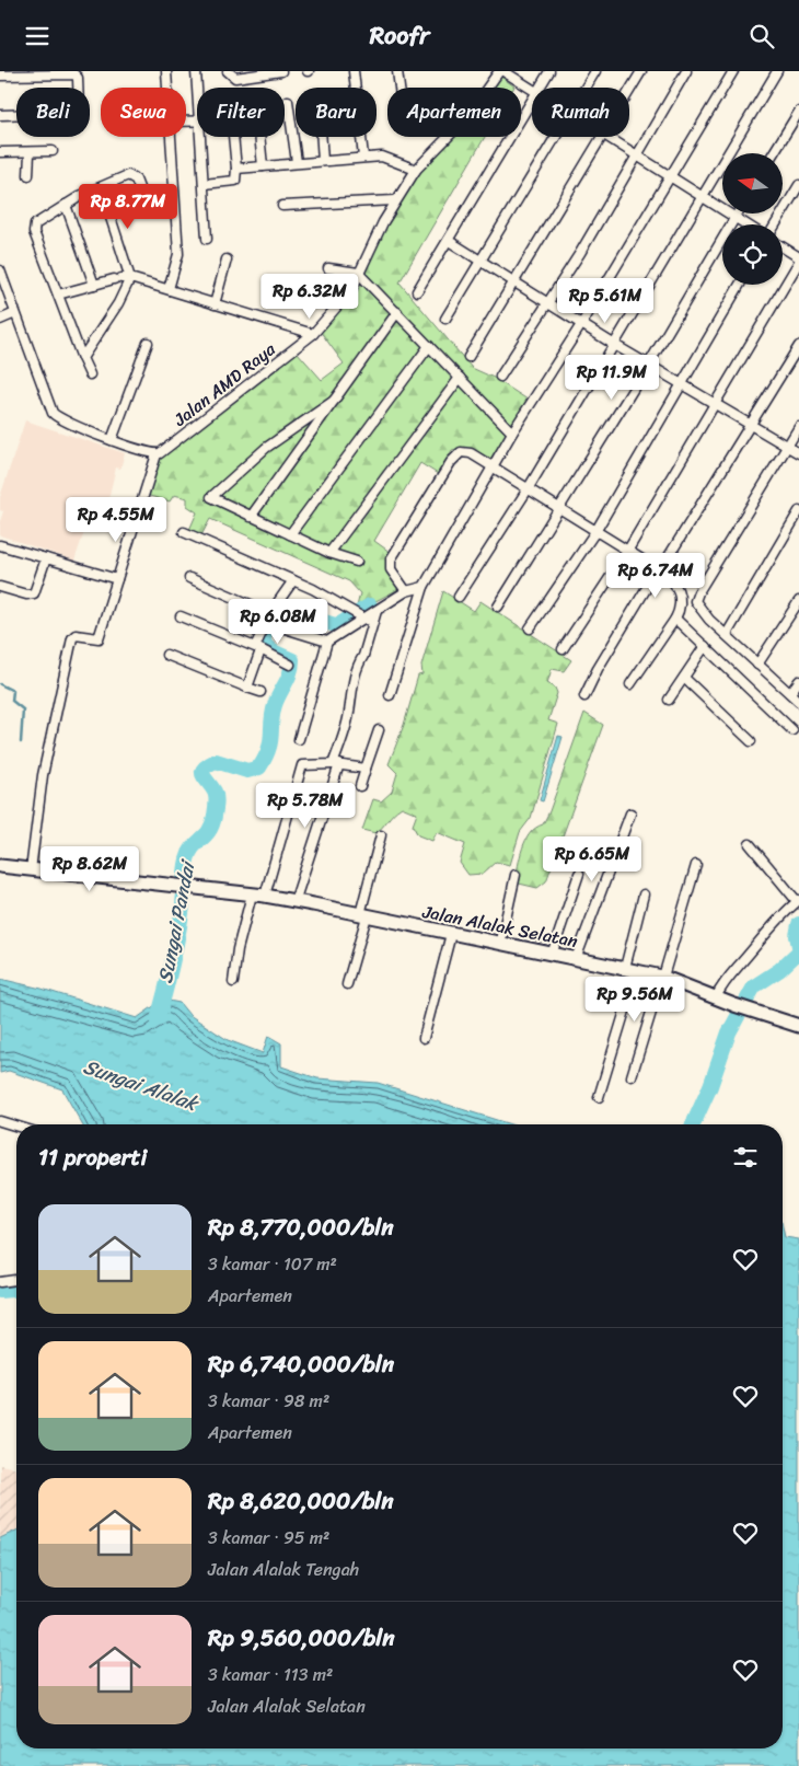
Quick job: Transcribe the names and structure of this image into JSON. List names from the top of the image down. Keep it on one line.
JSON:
{"streets":{"street":["Jalan AMD Raya","Jalan Alalak Selatan"]},"water":["Sungai Pandai","Sungai Alalak"],"north":"left","page":{"header":"Roofr","chip":["Beli","Sewa","Filter","Baru","Apartemen","Rumah"],"price":["Rp 8.77M","Rp 6.32M","Rp 5.61M","Rp 11.9M","Rp 4.55M","Rp 6.74M","Rp 6.08M","Rp 5.78M","Rp 6.65M","Rp 8.62M","Rp 9.56M"],"heading":"11 properti","list":[{"name":"Rp 8,770,000/bln","note":"3 kamar · 107 m² · Apartemen"},{"name":"Rp 6,740,000/bln","note":"3 kamar · 98 m² · Apartemen"},{"name":"Rp 8,620,000/bln","note":"3 kamar · 95 m² · Jalan Alalak Tengah"},{"name":"Rp 9,560,000/bln","note":"3 kamar · 113 m² · Jalan Alalak Selatan"}]}}
